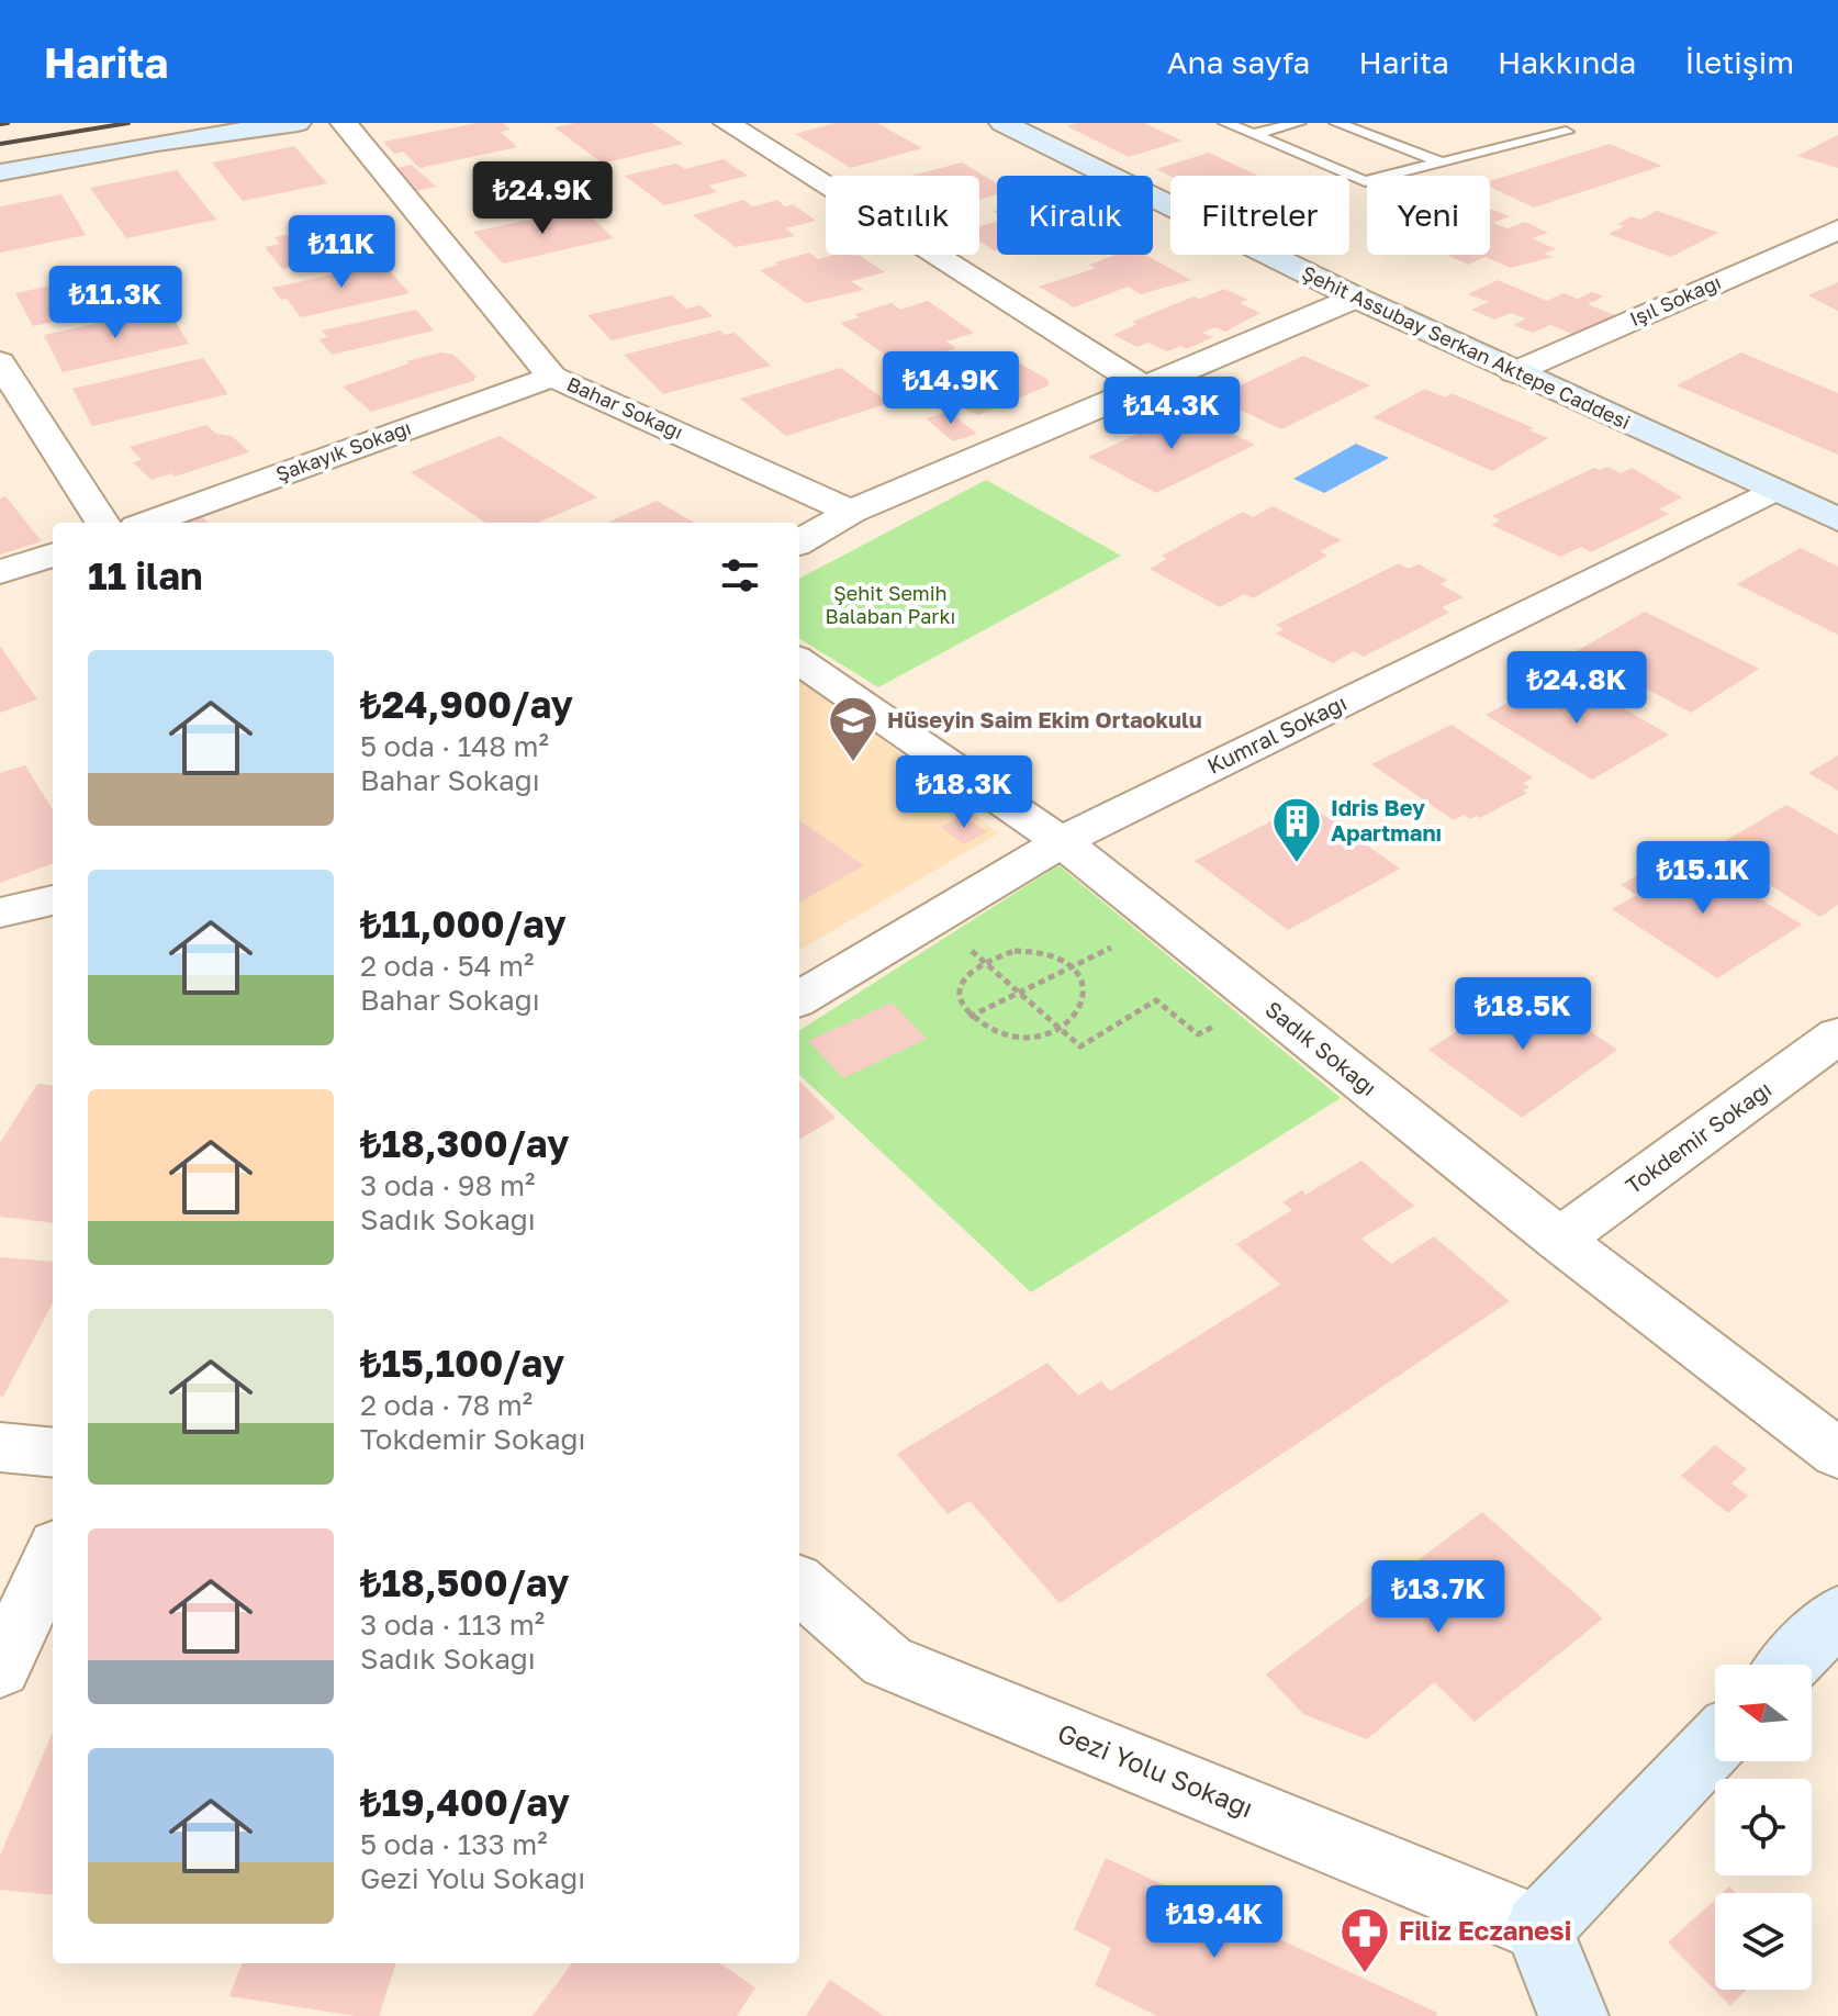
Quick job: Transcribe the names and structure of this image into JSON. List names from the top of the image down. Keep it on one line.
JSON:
{"streets":{"street":["Işıl Sokağı","Şehit Assubay Serkan Aktepe Caddesi","Bahar Sokağı","Şakayık Sokağı","Kumral Sokağı","Sadık Sokağı","Tokdemir Sokağı","Gezi Yolu Sokağı"]},"crossings":[["Işıl Sokağı","Şehit Assubay Serkan Aktepe Caddesi"],["Şehit Assubay Serkan Aktepe Caddesi","Kumral Sokağı"],["Bahar Sokağı","Şakayık Sokağı"],["Kumral Sokağı","Sadık Sokağı"],["Sadık Sokağı","Tokdemir Sokağı"]],"parks":["Şehit Semih Balaban Parkı"],"places":{"school or university":["Hüseyin Saim Ekim Ortaokulu"],"building":["Idris Bey Apartmanı"],"pharmacy":["Filiz Eczanesi"]},"north":"left","page":{"header":"Harita","nav":["Ana sayfa","Harita","Hakkında","İletişim"],"price":["₺24.9K","₺11K","₺11.3K","₺14.9K","₺14.3K","₺24.8K","₺18.3K","₺15.1K","₺18.5K","₺13.7K","₺19.4K"],"chip":["Satılık","Kiralık","Filtreler","Yeni"],"heading":"11 ilan","list":[{"name":"₺24,900/ay","note":"5 oda · 148 m² · Bahar Sokağı"},{"name":"₺11,000/ay","note":"2 oda · 54 m² · Bahar Sokağı"},{"name":"₺18,300/ay","note":"3 oda · 98 m² · Sadık Sokağı"},{"name":"₺15,100/ay","note":"2 oda · 78 m² · Tokdemir Sokağı"},{"name":"₺18,500/ay","note":"3 oda · 113 m² · Sadık Sokağı"},{"name":"₺19,400/ay","note":"5 oda · 133 m² · Gezi Yolu Sokağı"}]}}
